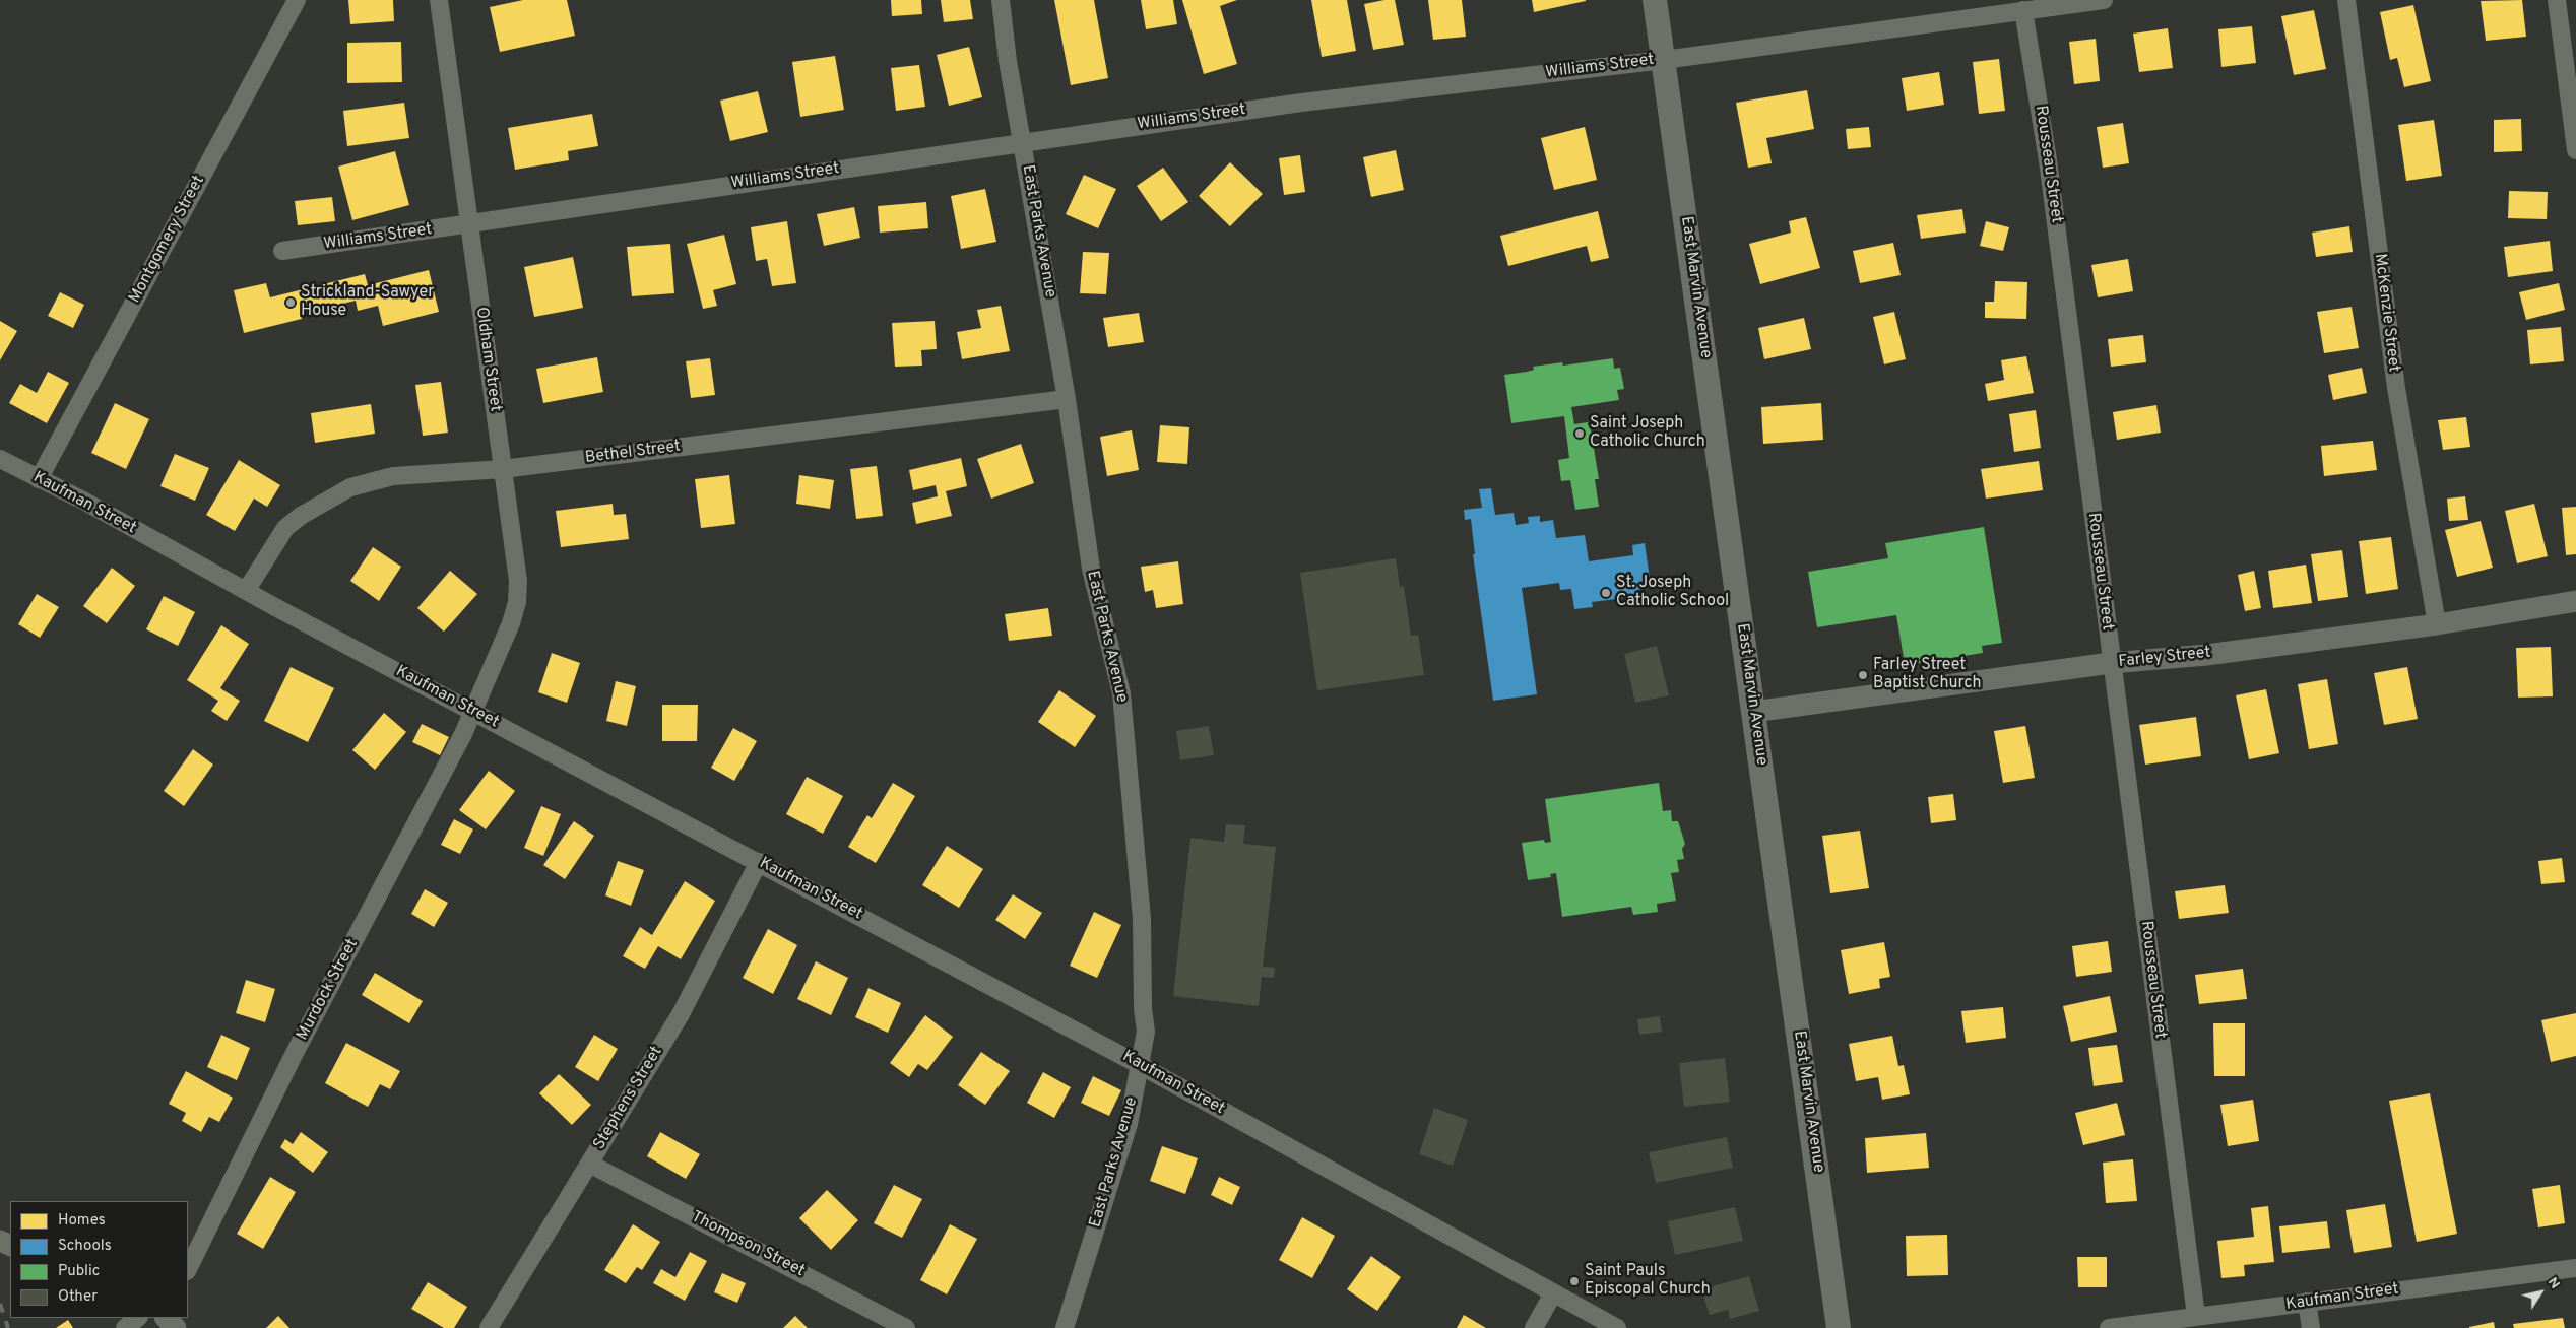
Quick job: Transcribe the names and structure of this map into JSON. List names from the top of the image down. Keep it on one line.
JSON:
{"streets":{"main road":["East Marvin Avenue"],"street":["Williams Street","Rousseau Street","East Parks Avenue","Montgomery Street","McKenzie Street","Oldham Street","Bethel Street","Kaufman Street","Farley Street","Murdock Street","Stephens Street","Thompson Street"]},"crossings":[["Williams Street","Rousseau Street"],["Williams Street","East Parks Avenue"],["Williams Street","East Marvin Avenue"],["Williams Street","Oldham Street"],["Rousseau Street","Kaufman Street"],["Rousseau Street","Farley Street"],["East Parks Avenue","Bethel Street"],["East Parks Avenue","Kaufman Street"],["Montgomery Street","Kaufman Street"],["East Marvin Avenue","Farley Street"],["McKenzie Street","Farley Street"],["Oldham Street","Bethel Street"],["Oldham Street","Kaufman Street"],["Oldham Street","Murdock Street"],["Bethel Street","Kaufman Street"],["Kaufman Street","Murdock Street"],["Kaufman Street","Stephens Street"],["Stephens Street","Thompson Street"]],"places":["Strickland-Sawyer House","Saint Joseph Catholic Church","St. Joseph Catholic School","Farley Street Baptist Church","Saint Pauls Episcopal Church"],"legend":["Homes","Schools","Public","Other"],"north":"top right"}
